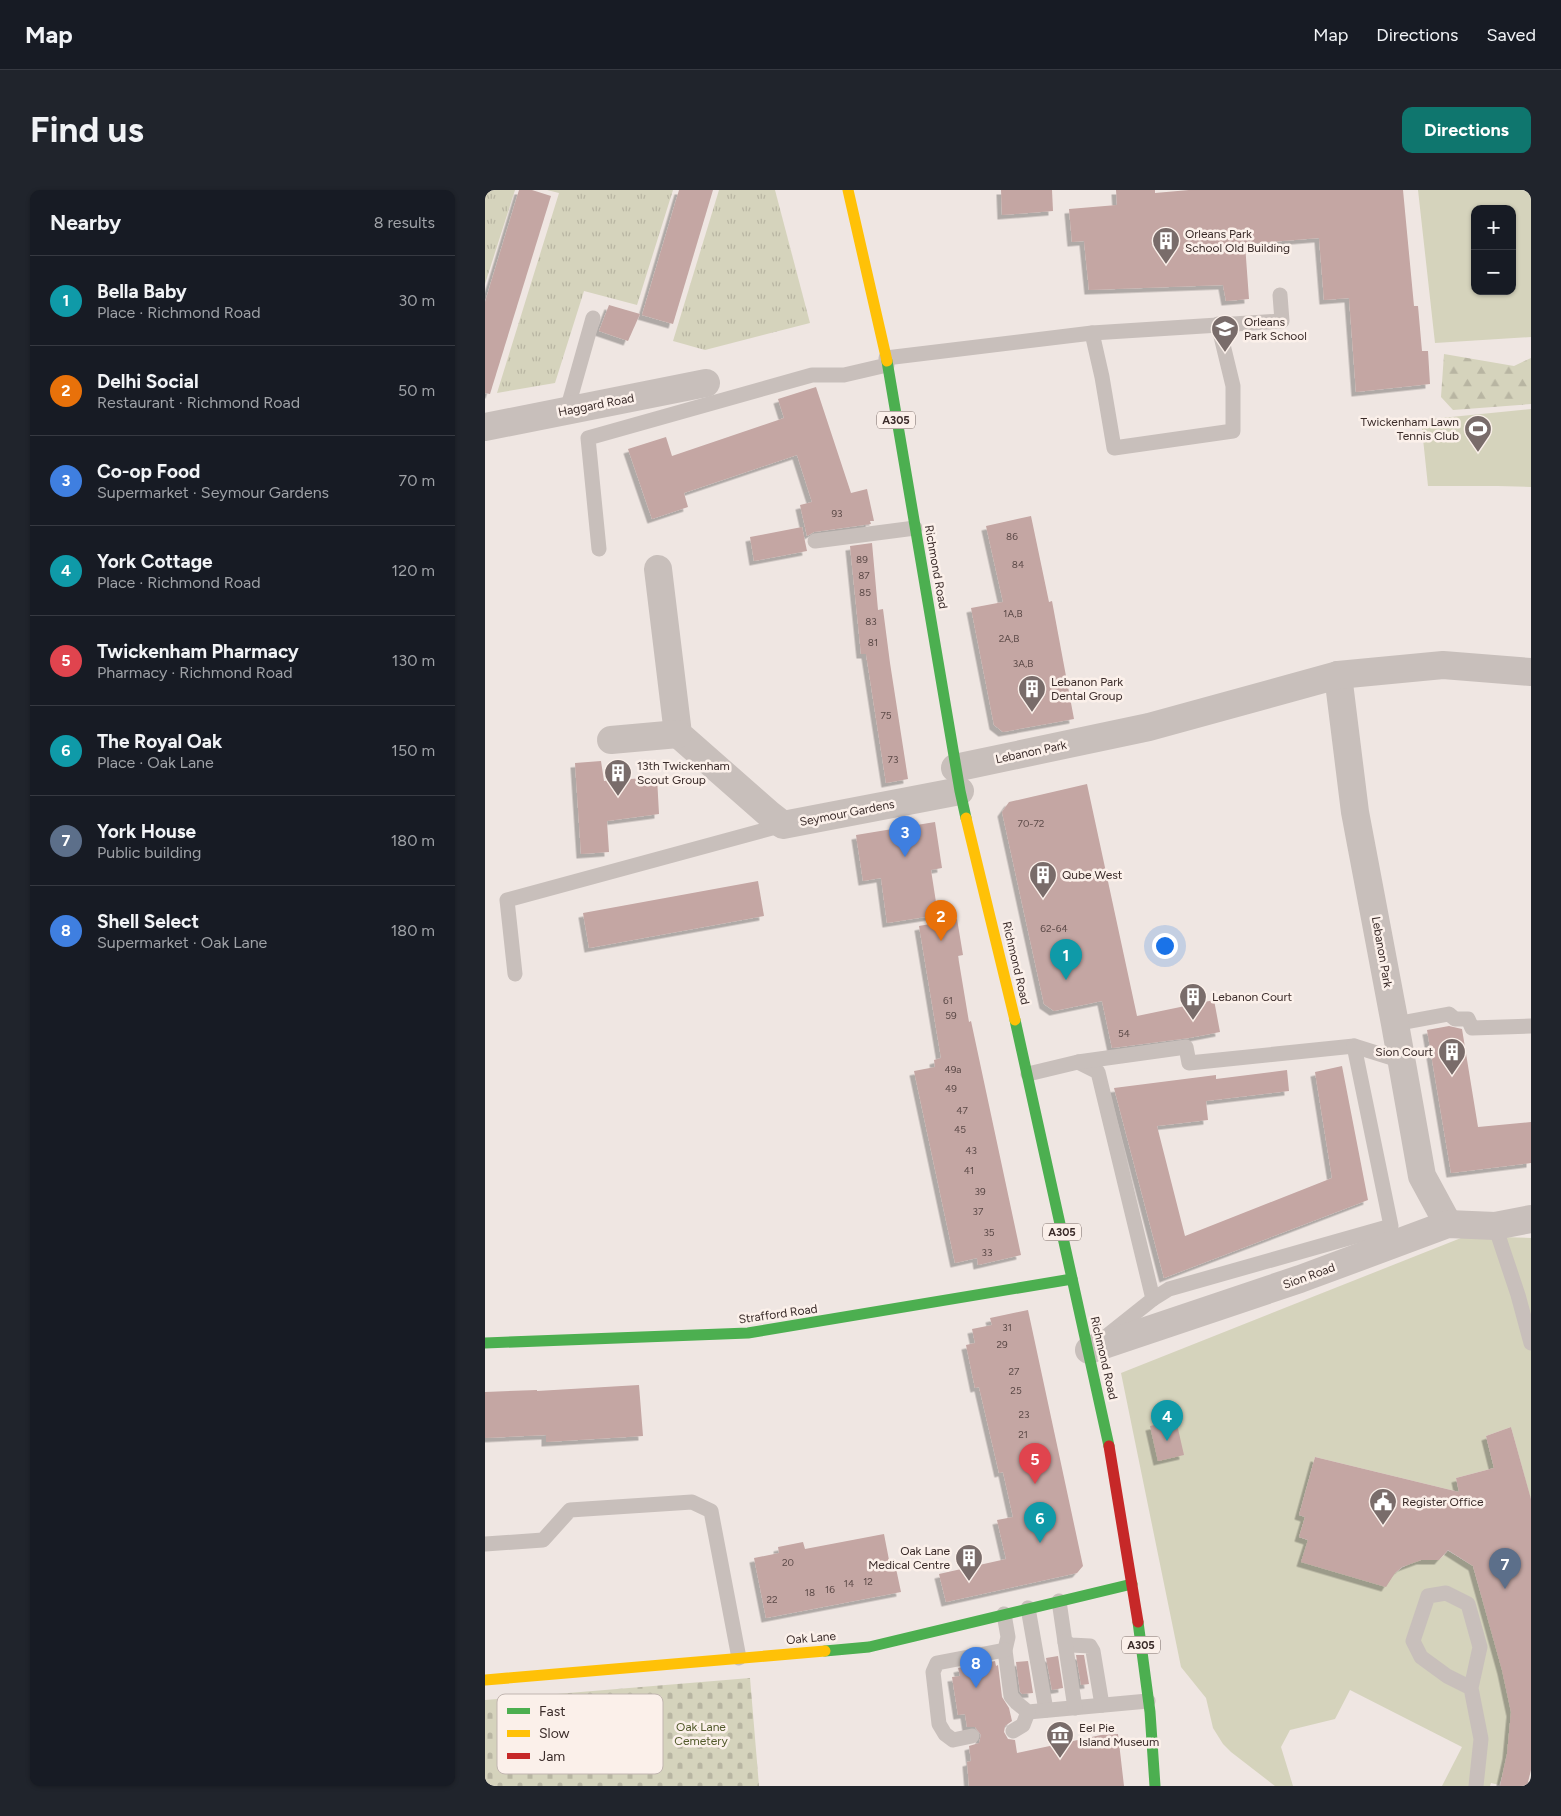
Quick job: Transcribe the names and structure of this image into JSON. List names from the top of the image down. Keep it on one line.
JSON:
{"streets":{"main road":["A305","Richmond Road","Strafford Road","Oak Lane"],"street":["Haggard Road","Lebanon Park","Seymour Gardens","Sion Road"]},"crossings":[["Richmond Road","Lebanon Park"],["Richmond Road","Seymour Gardens"],["Richmond Road","Sion Road"],["Richmond Road","Strafford Road"],["Richmond Road","Oak Lane"],["Lebanon Park","Seymour Gardens"],["Lebanon Park","Sion Road"]],"parks":["Oak Lane Cemetery"],"places":{"building":["Orleans Park School Old Building","Lebanon Park Dental Group","13th Twickenham Scout Group","Qube West","Lebanon Court","Sion Court","Oak Lane Medical Centre"],"school or university":["Orleans Park School"],"sports":["Twickenham Lawn Tennis Club"],"public building":["Register Office"],"museum":["Eel Pie Island Museum"]},"house_numbers":["93","86","89","84","87","85","1A,B","83","2A,B","81","3A,B","75","73","70-72","62-64","61","59","54","49a","49","47","45","43","41","39","37","35","33","31","29","27","25","23","21","20","12","14","16","18","22"],"legend":["Fast","Slow","Jam"],"page":{"header":"Map","nav":["Map","Directions","Saved"],"buttons":"Directions","title":"Find us","heading":["Nearby","8 results"],"map_buttons":["+","−"],"list":[{"mark":"1","name":"Bella Baby","note":"Place · Richmond Road","value":"30 m"},{"mark":"2","name":"Delhi Social","note":"Restaurant · Richmond Road","value":"50 m"},{"mark":"3","name":"Co-op Food","note":"Supermarket · Seymour Gardens","value":"70 m"},{"mark":"4","name":"York Cottage","note":"Place · Richmond Road","value":"120 m"},{"mark":"5","name":"Twickenham Pharmacy","note":"Pharmacy · Richmond Road","value":"130 m"},{"mark":"6","name":"The Royal Oak","note":"Place · Oak Lane","value":"150 m"},{"mark":"7","name":"York House","note":"Public building","value":"180 m"},{"mark":"8","name":"Shell Select","note":"Supermarket · Oak Lane","value":"180 m"}],"pins":["3","2","1","4","5","6","7","8"]}}
